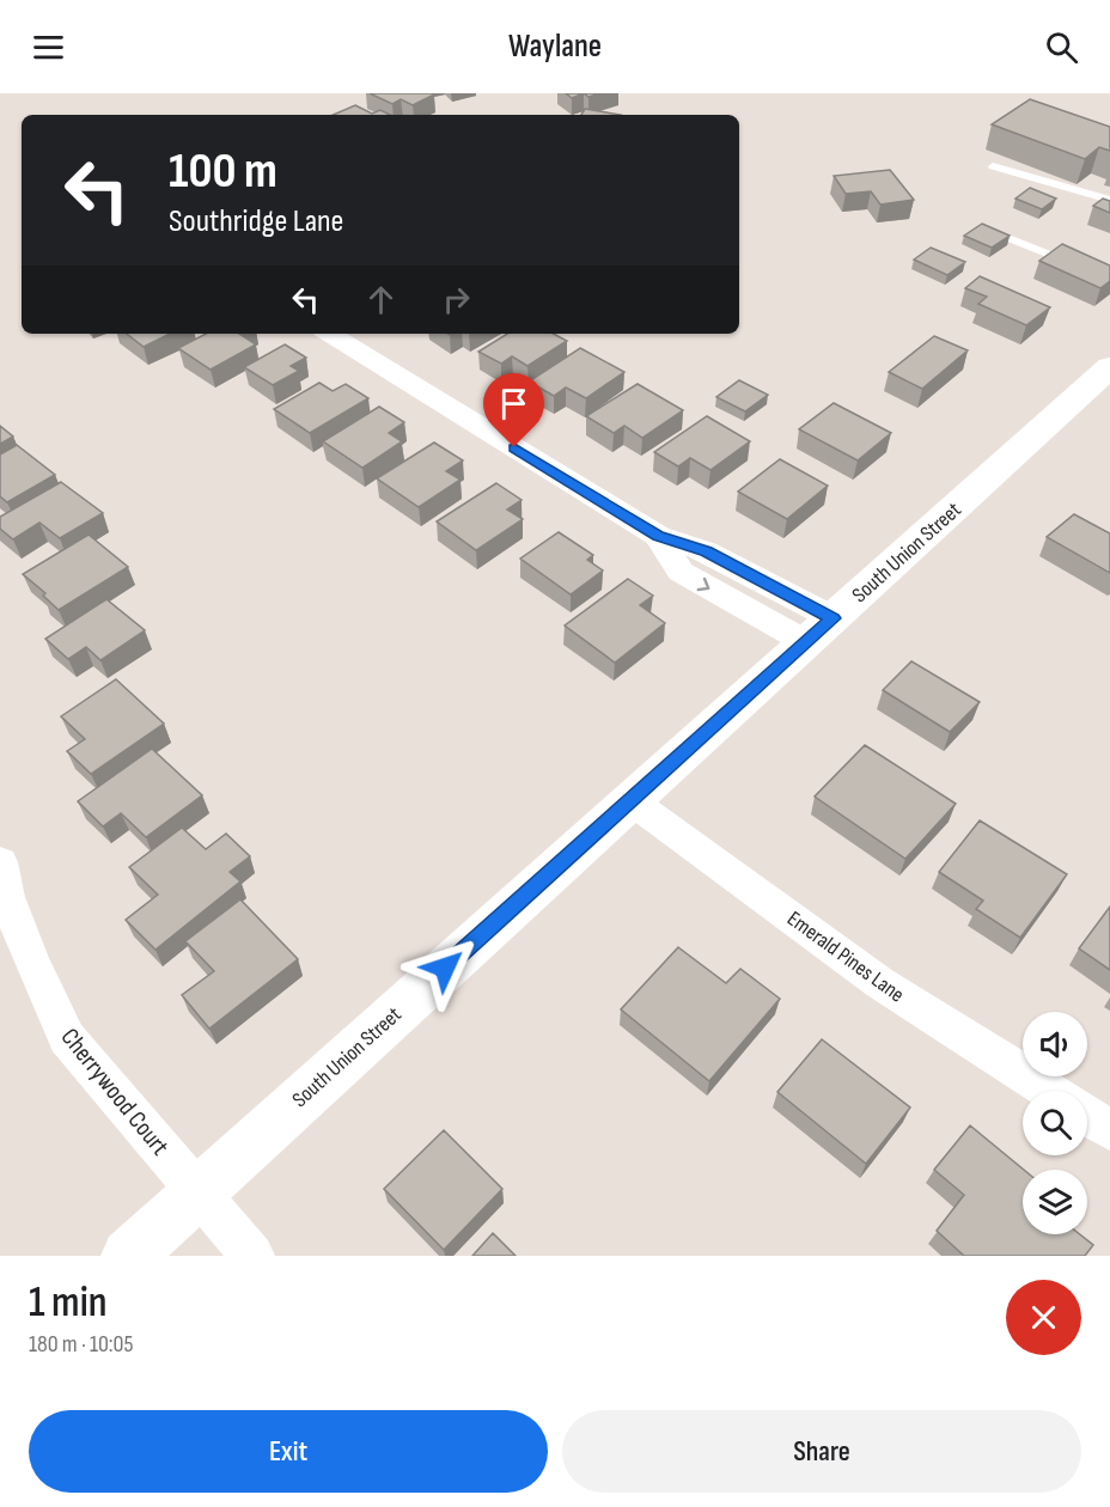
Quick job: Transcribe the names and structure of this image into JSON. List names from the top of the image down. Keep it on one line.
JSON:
{"streets":{"street":["South Union Street","Emerald Pines Lane","Cherrywood Court"]},"crossings":[["South Union Street","Emerald Pines Lane"],["South Union Street","Cherrywood Court"]],"page":{"header":"Waylane","turn":["100 m","Southridge Lane"],"heading":["1 min","180 m · 10:05"],"buttons":["Exit","Share"]}}
